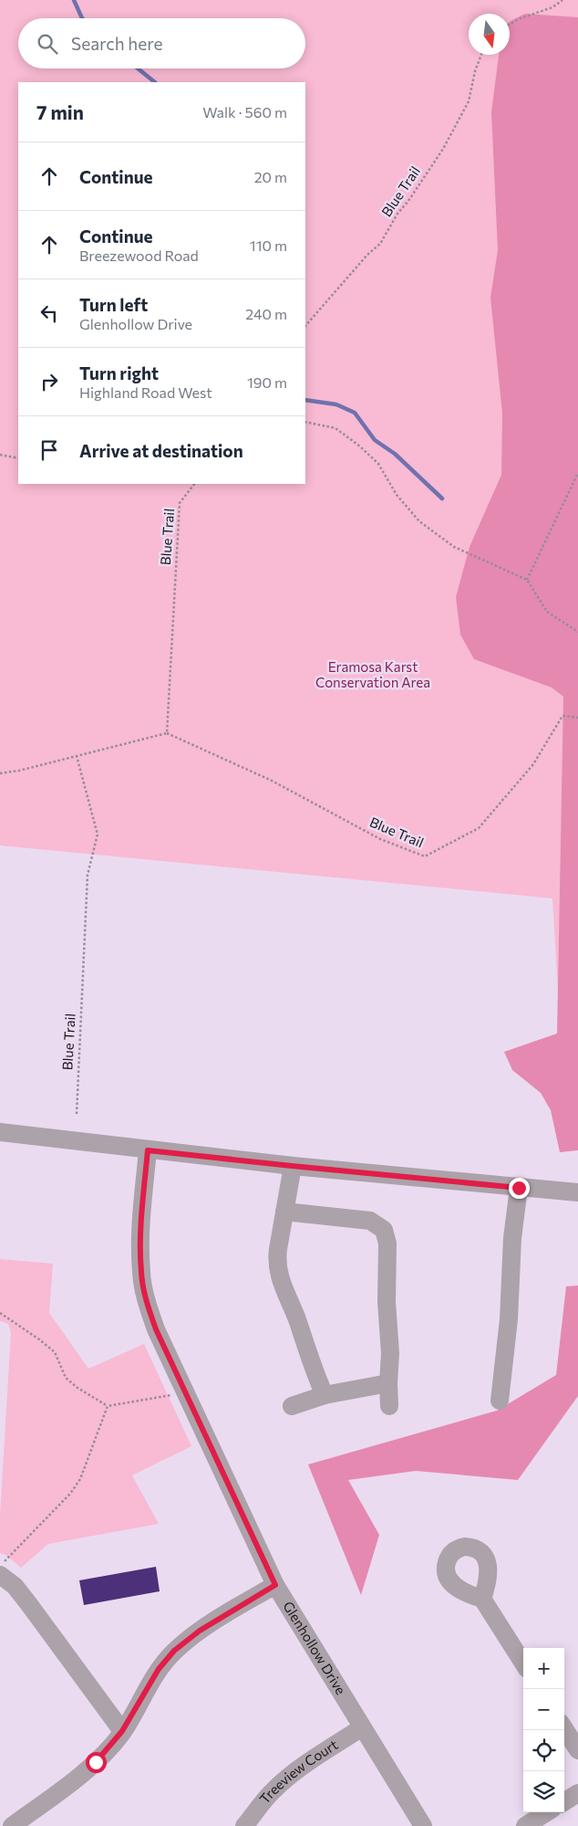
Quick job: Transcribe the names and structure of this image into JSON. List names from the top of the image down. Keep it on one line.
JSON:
{"streets":{"street":["Glenhollow Drive","Treeview Court"],"path":["Blue Trail"]},"crossings":[["Glenhollow Drive","Treeview Court"]],"parks":["Eramosa Karst Conservation Area"],"north":"bottom","page":{"search":"Search here","heading":["7 min","Walk · 560 m"],"list":[["Continue","20 m"],["Continue","Breezewood Road","110 m"],["Turn left","Glenhollow Drive","240 m"],["Turn right","Highland Road West","190 m"],"Arrive at destination"],"map_buttons":["+","−"]}}
